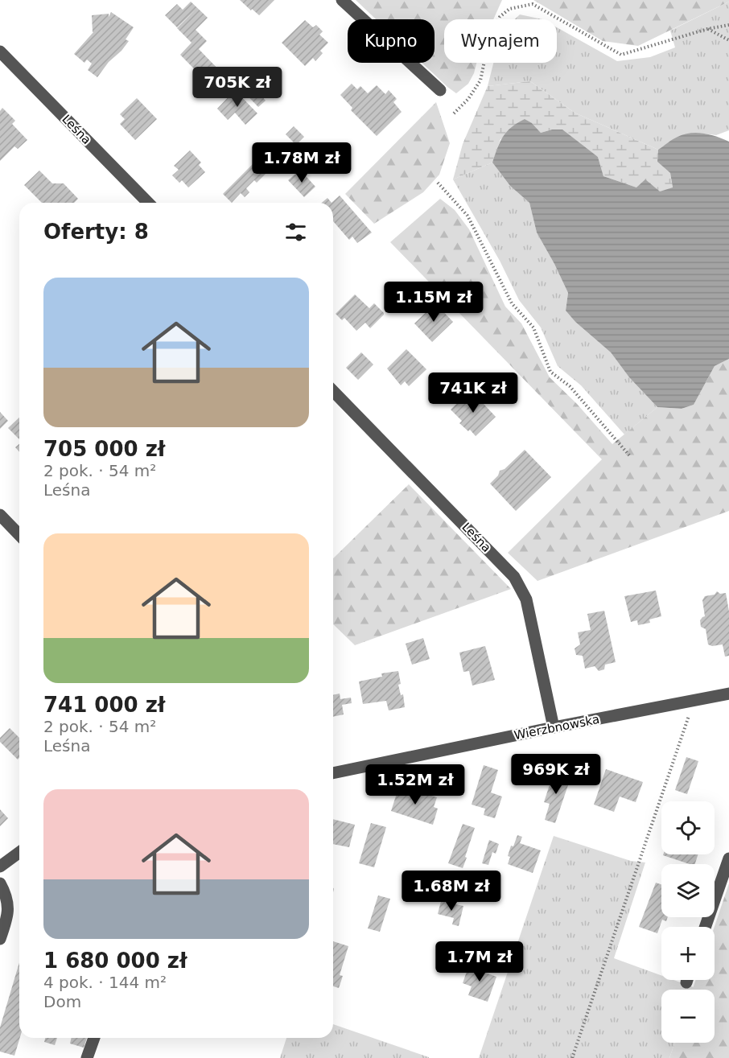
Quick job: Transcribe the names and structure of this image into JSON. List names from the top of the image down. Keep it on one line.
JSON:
{"streets":{"street":["Leśna","Wierzbnowska"]},"crossings":[["Leśna","Wierzbnowska"]],"page":{"chip":["Kupno","Wynajem"],"price":["705K zł","1.78M zł","1.15M zł","741K zł","969K zł","1.52M zł","1.68M zł","1.7M zł"],"heading":"Oferty: 8","list":[{"name":"705 000 zł","note":"2 pok. · 54 m² · Leśna"},{"name":"741 000 zł","note":"2 pok. · 54 m² · Leśna"},{"name":"1 680 000 zł","note":"4 pok. · 144 m² · Dom"}],"map_buttons":["+","−"]}}
